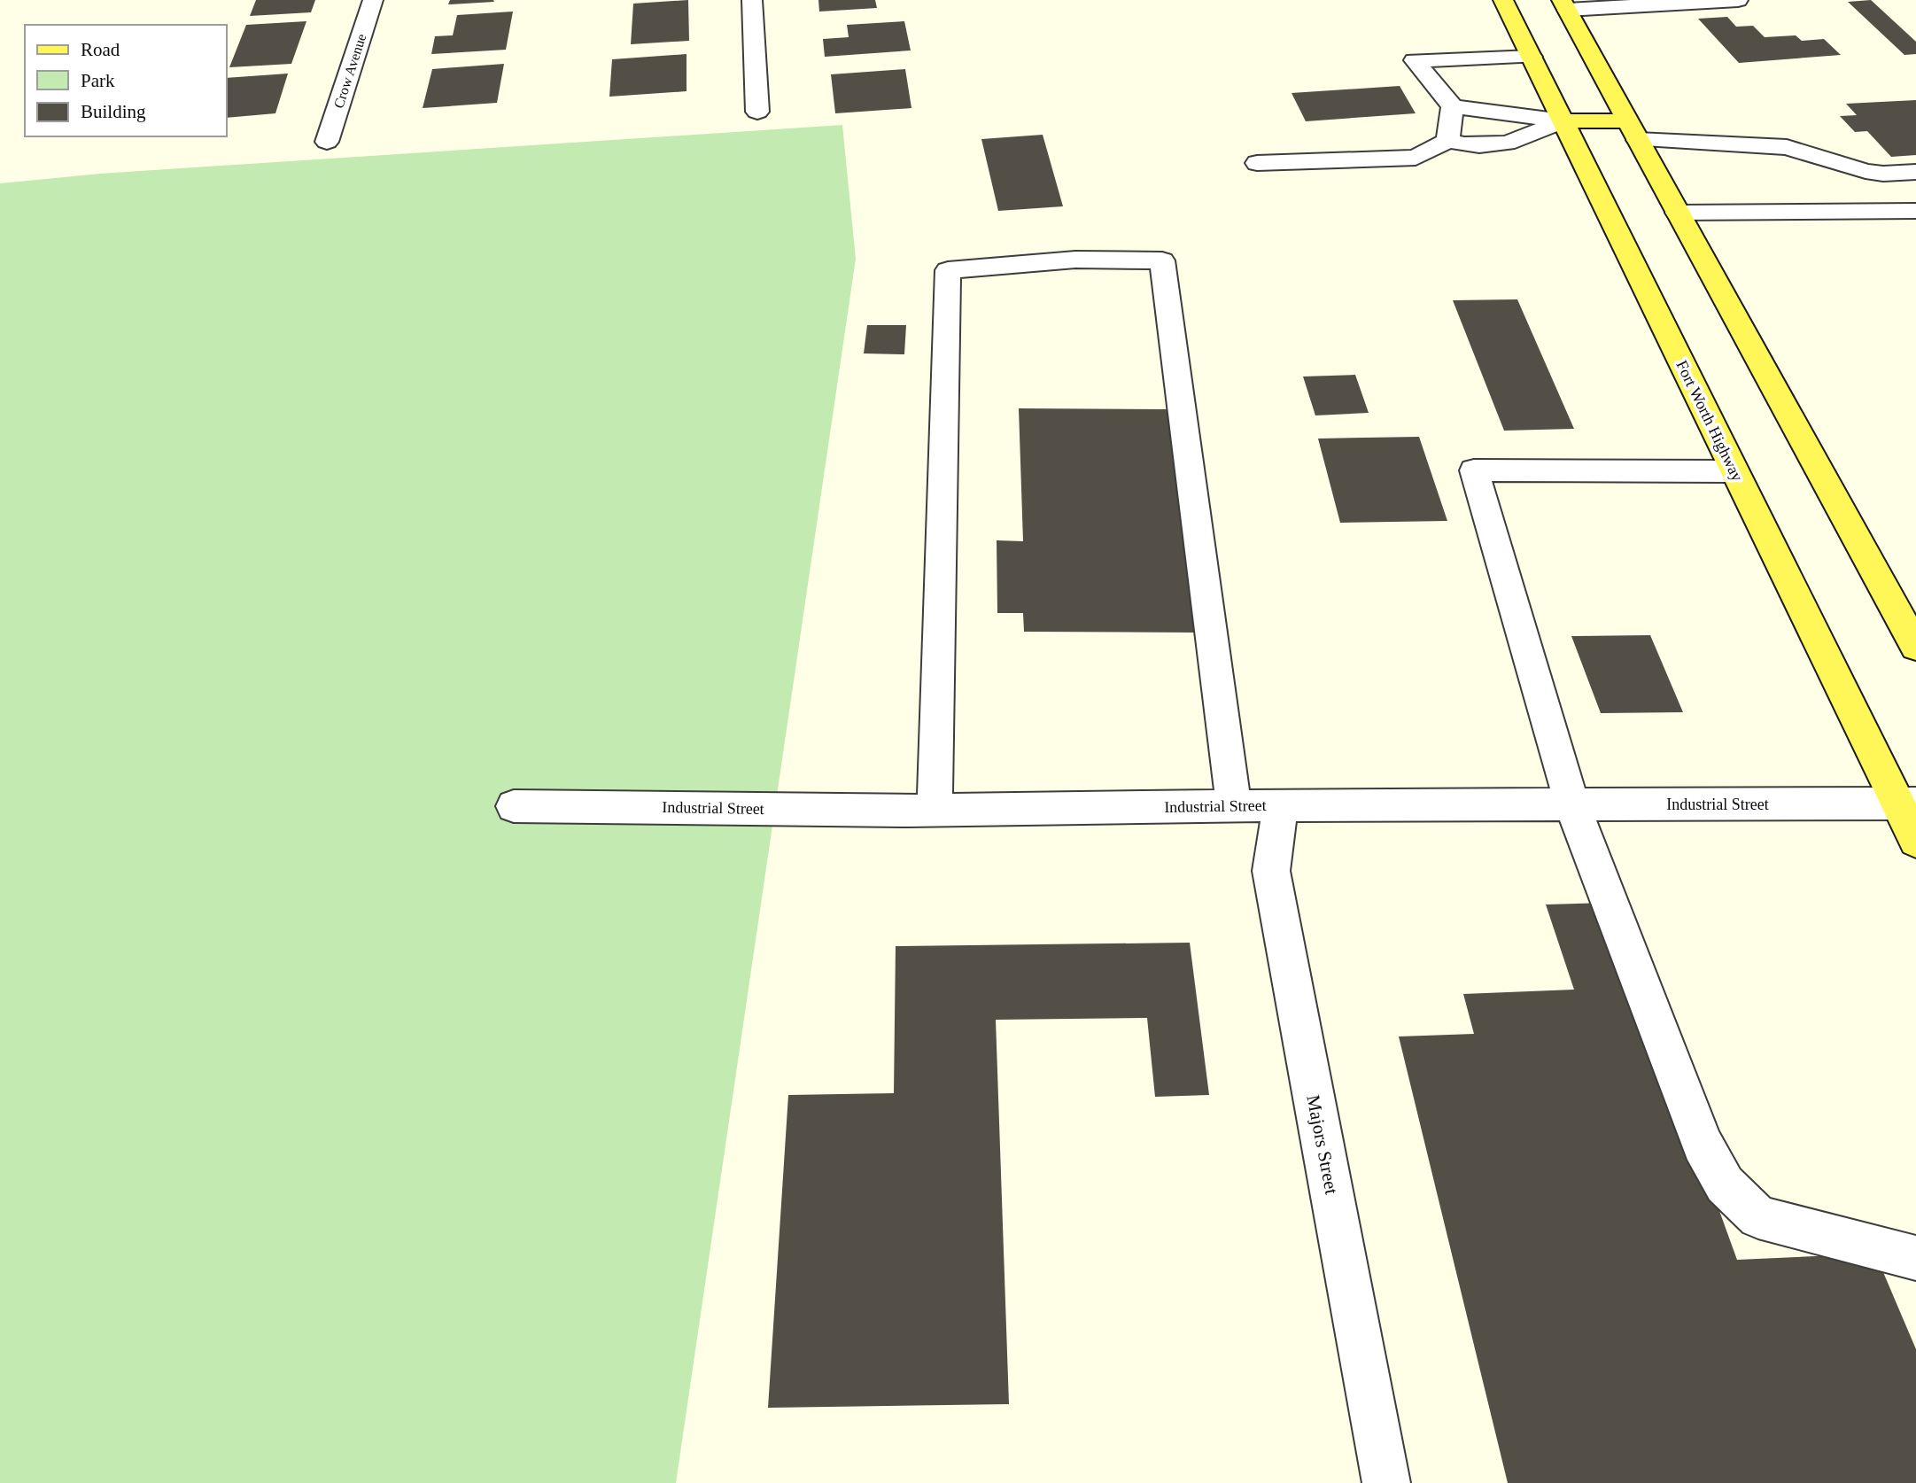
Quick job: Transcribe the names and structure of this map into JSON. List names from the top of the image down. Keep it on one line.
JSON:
{"streets":{"main road":["Fort Worth Highway"],"street":["Crow Avenue","Industrial Street","Majors Street"]},"crossings":[["Fort Worth Highway","Industrial Street"],["Industrial Street","Majors Street"]],"legend":["Road","Park","Building"]}
